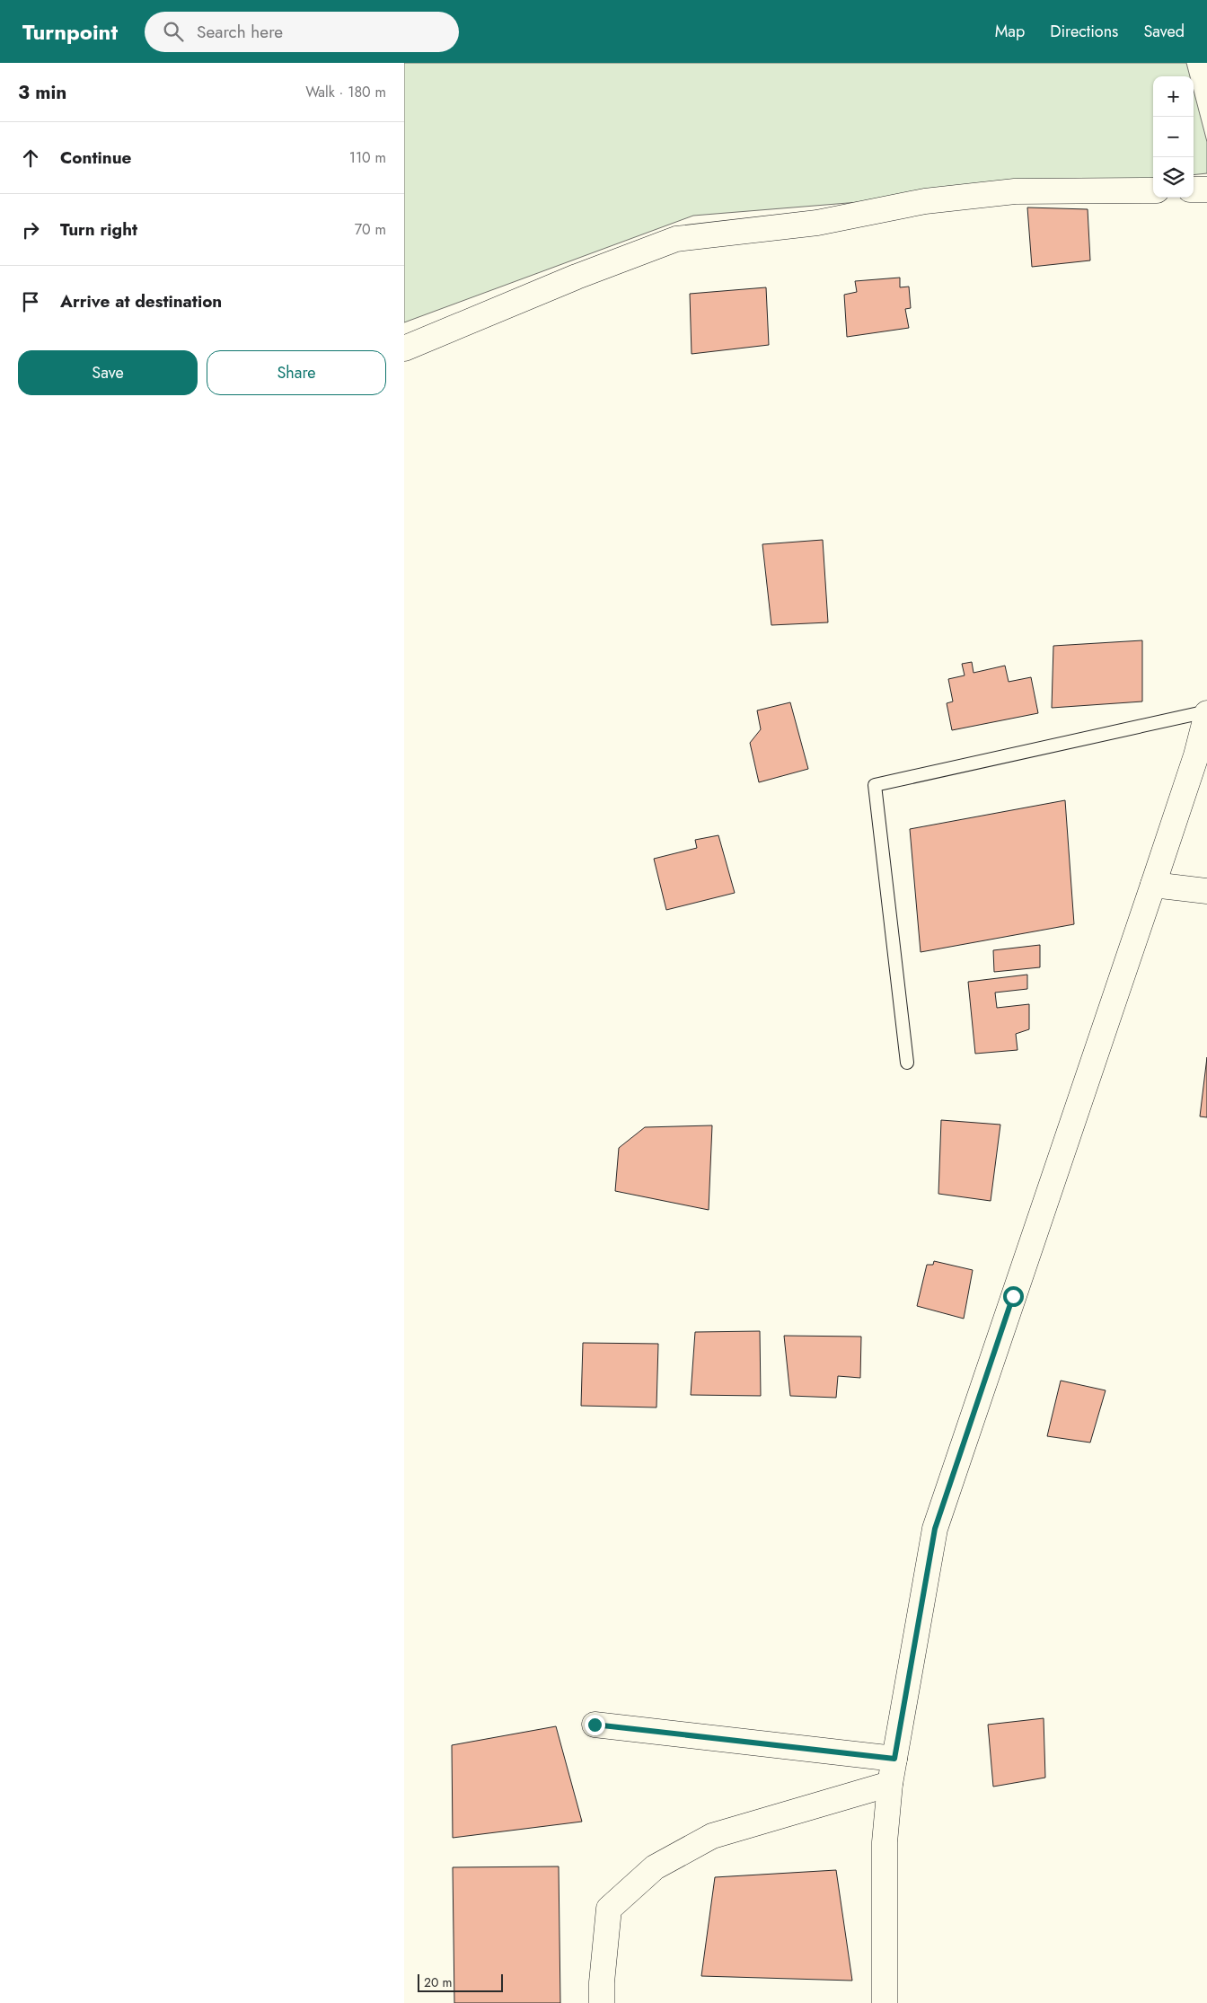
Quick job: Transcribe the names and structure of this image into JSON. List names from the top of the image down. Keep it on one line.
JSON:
{"scale_bar":"20 m","page":{"header":"Turnpoint","search":"Search here","nav":["Map","Directions","Saved"],"heading":["3 min","Walk · 180 m"],"map_buttons":["+","−"],"list":[["Continue","110 m"],["Turn right","70 m"],"Arrive at destination"],"buttons":["Save","Share"],"scale":"20 m"}}
